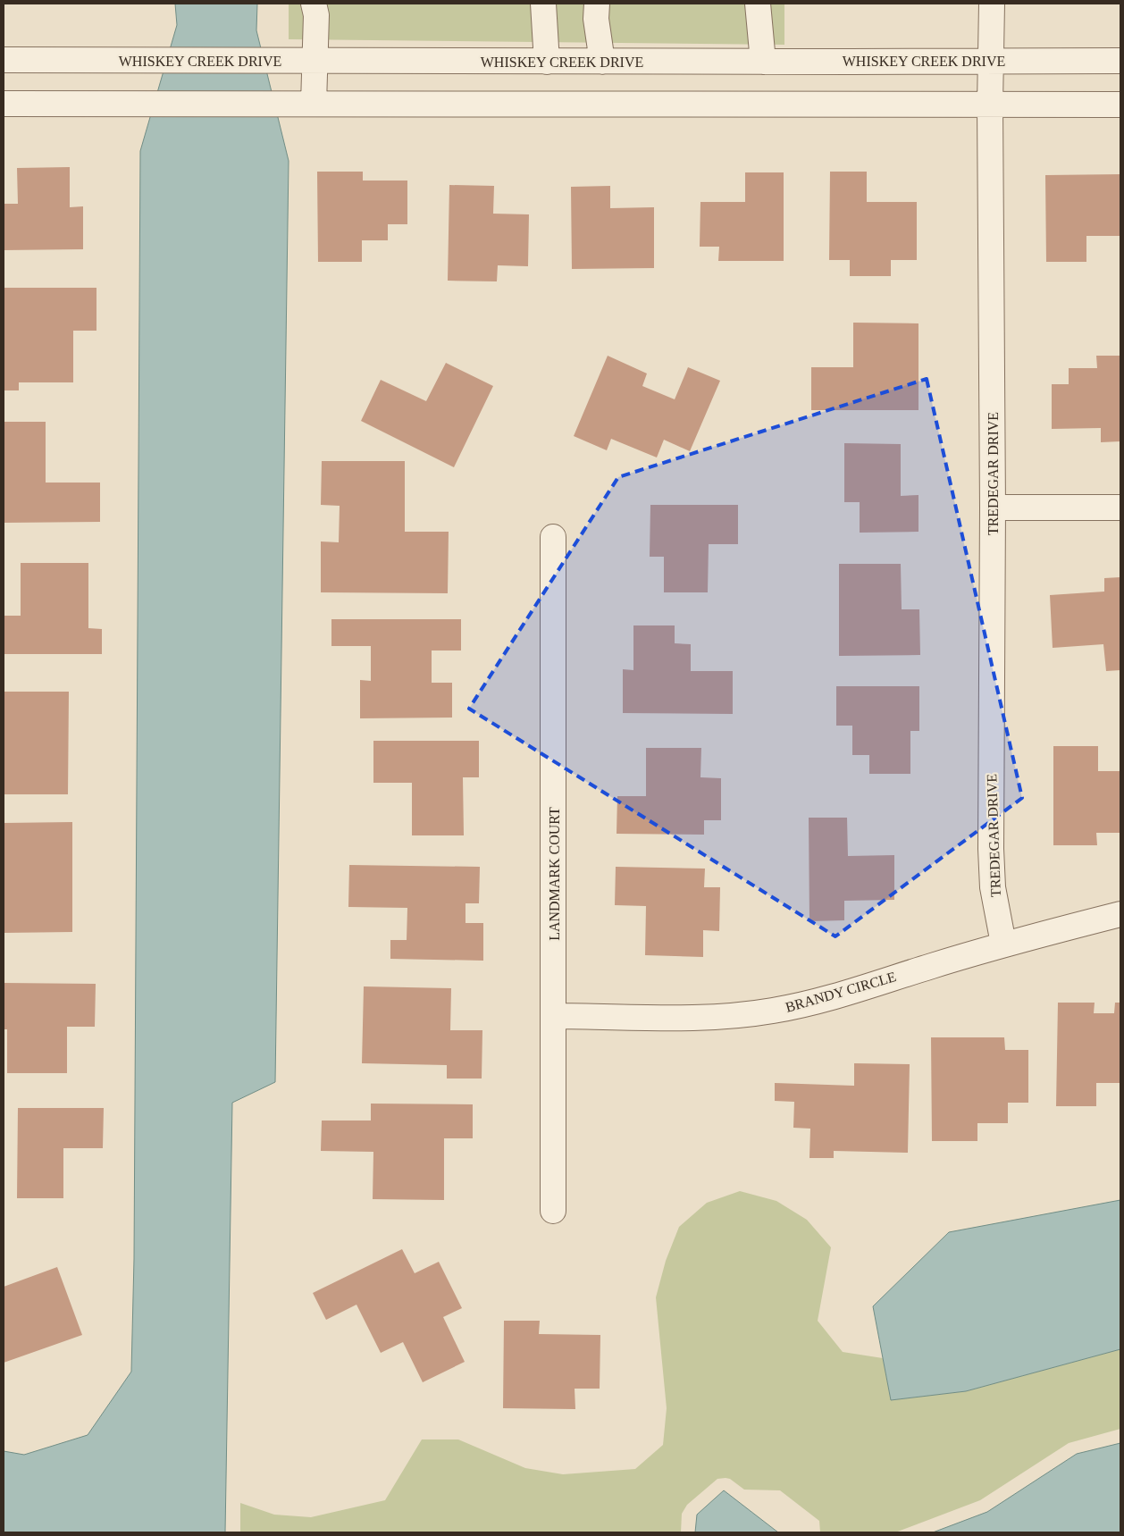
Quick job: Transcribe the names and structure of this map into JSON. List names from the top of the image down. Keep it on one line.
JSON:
{"streets":{"street":["WHISKEY CREEK DRIVE","TREDEGAR DRIVE","LANDMARK COURT","BRANDY CIRCLE"]},"crossings":[["WHISKEY CREEK DRIVE","TREDEGAR DRIVE"],["TREDEGAR DRIVE","BRANDY CIRCLE"],["LANDMARK COURT","BRANDY CIRCLE"]]}
